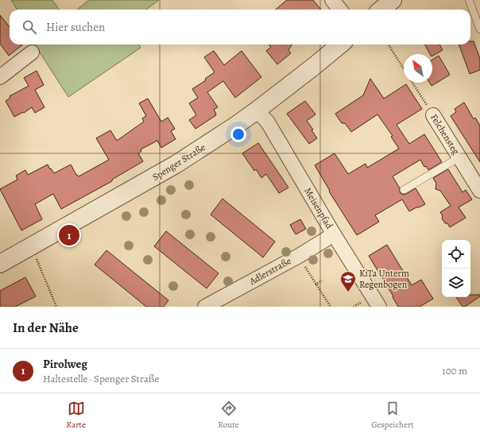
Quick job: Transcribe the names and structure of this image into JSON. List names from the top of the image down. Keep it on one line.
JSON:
{"streets":{"street":["Felchensteg","Spenger Straße","Meisenpfad","Adlerstraße"]},"crossings":[["Spenger Straße","Meisenpfad"],["Meisenpfad","Adlerstraße"]],"places":{"school or university":["KiTa Unterm Regenbogen"]},"north":"top left","page":{"search":"Hier suchen","pins":"1","heading":"In der Nähe","list":[{"mark":"1","name":"Pirolweg","note":"Haltestelle · Spenger Straße","value":"100 m"}],"nav":["Karte","Route","Gespeichert"]}}
